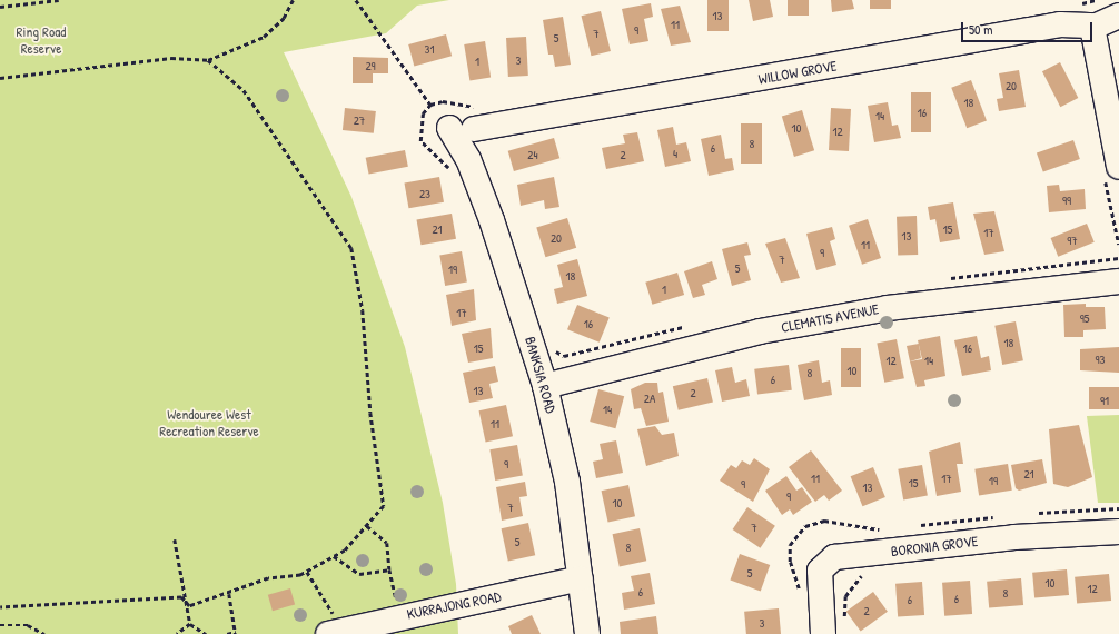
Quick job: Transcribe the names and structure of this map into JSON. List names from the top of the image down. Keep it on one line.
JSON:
{"streets":{"street":["WILLOW GROVE","CLEMATIS AVENUE","BANKSIA ROAD","BORONIA GROVE","KURRAJONG ROAD"]},"crossings":[["CLEMATIS AVENUE","BANKSIA ROAD"],["BANKSIA ROAD","KURRAJONG ROAD"]],"parks":["Ring Road Reserve","Wendouree West Recreation Reserve"],"house_numbers":["13","11","9","7","5","31","3","1","29","20","18","16","14","27","10","12","8","6","4","24","2","23","99","21","15","17","13","20","97","11","9","7","5","19","18","1","17","95","16","18","15","16","93","12","14","10","8","6","13","2","2A","91","14","11","9","21","11","17","19","15","9","13","9","10","7","7","5","8","5","10","12","6","8","6","6","2","3"],"scale_bar":"50 m"}
